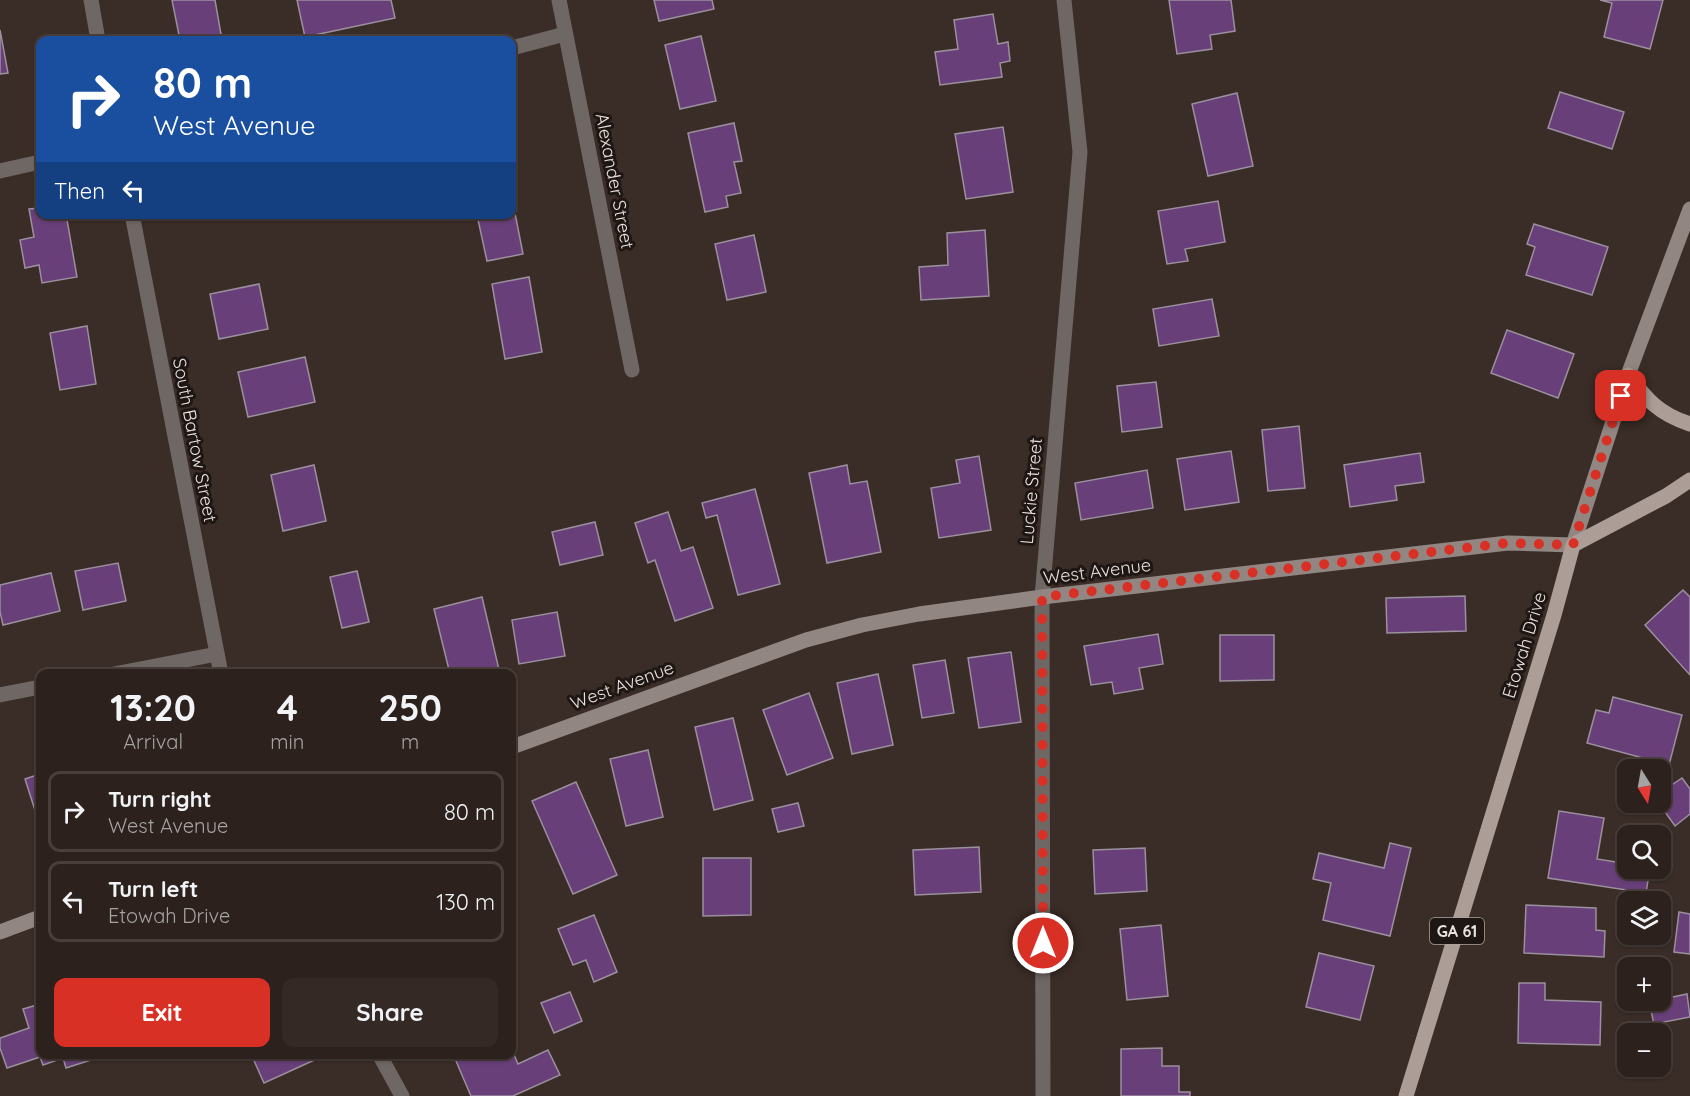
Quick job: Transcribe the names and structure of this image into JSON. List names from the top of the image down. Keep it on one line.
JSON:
{"streets":{"main road":["West Avenue","Etowah Drive","GA 61"],"street":["Alexander Street","South Bartow Street","Luckie Street"]},"crossings":[["Luckie Street","West Avenue"],["West Avenue","Etowah Drive"]],"north":"bottom","page":{"turn":["80 m","West Avenue"],"then":"Then","eta":["13:20","Arrival","4","min","250","m"],"map_buttons":["+","−"],"list":[{"name":"Turn right","note":"West Avenue","value":"80 m"},{"name":"Turn left","note":"Etowah Drive","value":"130 m"}],"buttons":["Exit","Share"]}}
